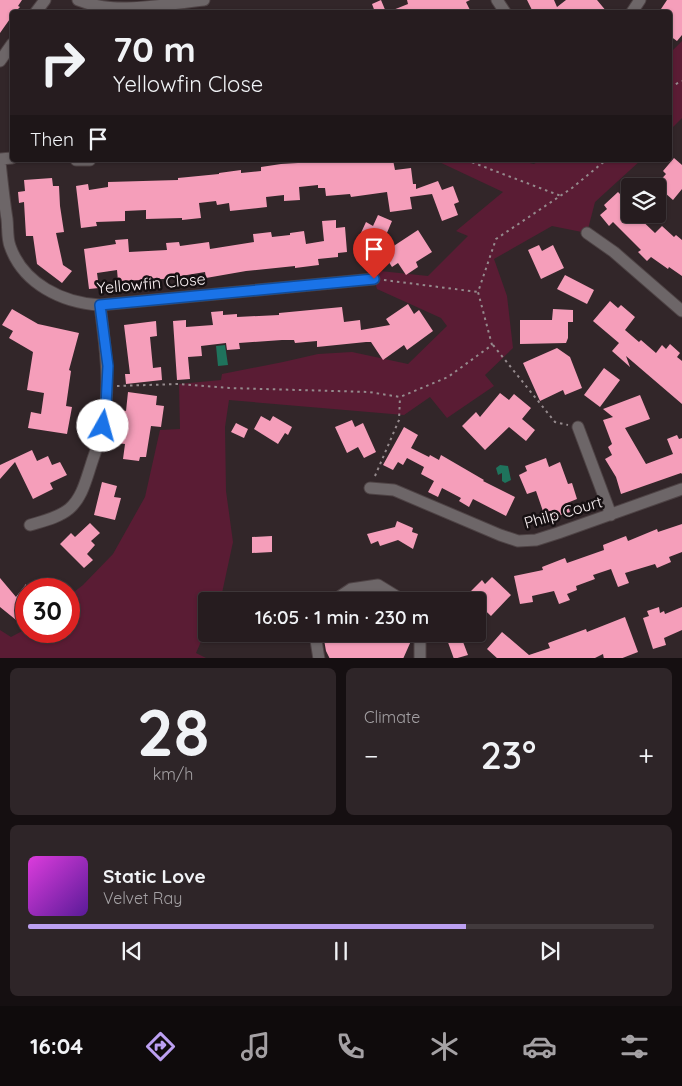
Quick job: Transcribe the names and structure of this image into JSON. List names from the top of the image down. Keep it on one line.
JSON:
{"streets":{"street":["Yellowfin Close","Philp Court"]},"page":{"turn":["70 m","Yellowfin Close"],"then":"Then","limit":"30","trip":"16:05 · 1 min · 230 m","tile":[["28","km/h"],"Climate"],"heat":["−","23°","+"],"song":["Static Love","Velvet Ray"],"tabs":"16:04"}}
